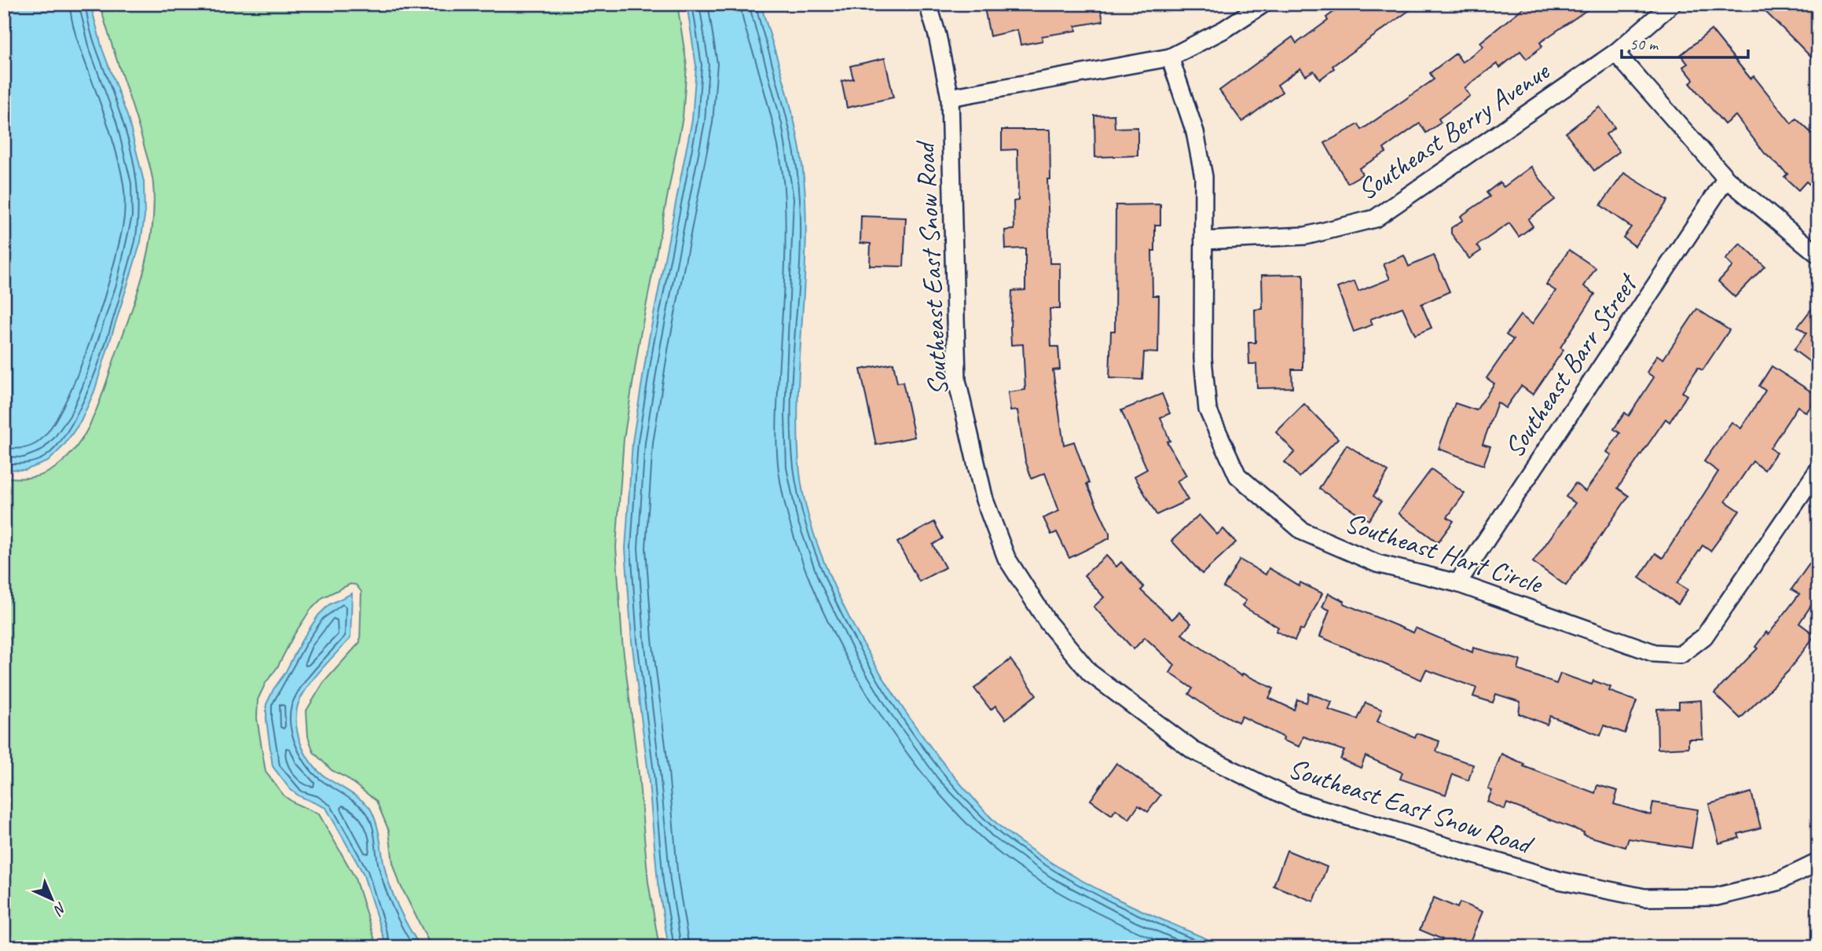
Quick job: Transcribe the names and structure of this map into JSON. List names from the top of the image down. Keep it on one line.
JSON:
{"streets":{"street":["Southeast Berry Avenue","Southeast East Snow Road","Southeast Barr Street","Southeast Hart Circle"]},"crossings":[["Southeast Berry Avenue","Southeast Hart Circle"],["Southeast Barr Street","Southeast Hart Circle"]],"scale_bar":"50 m","north":"bottom right"}
